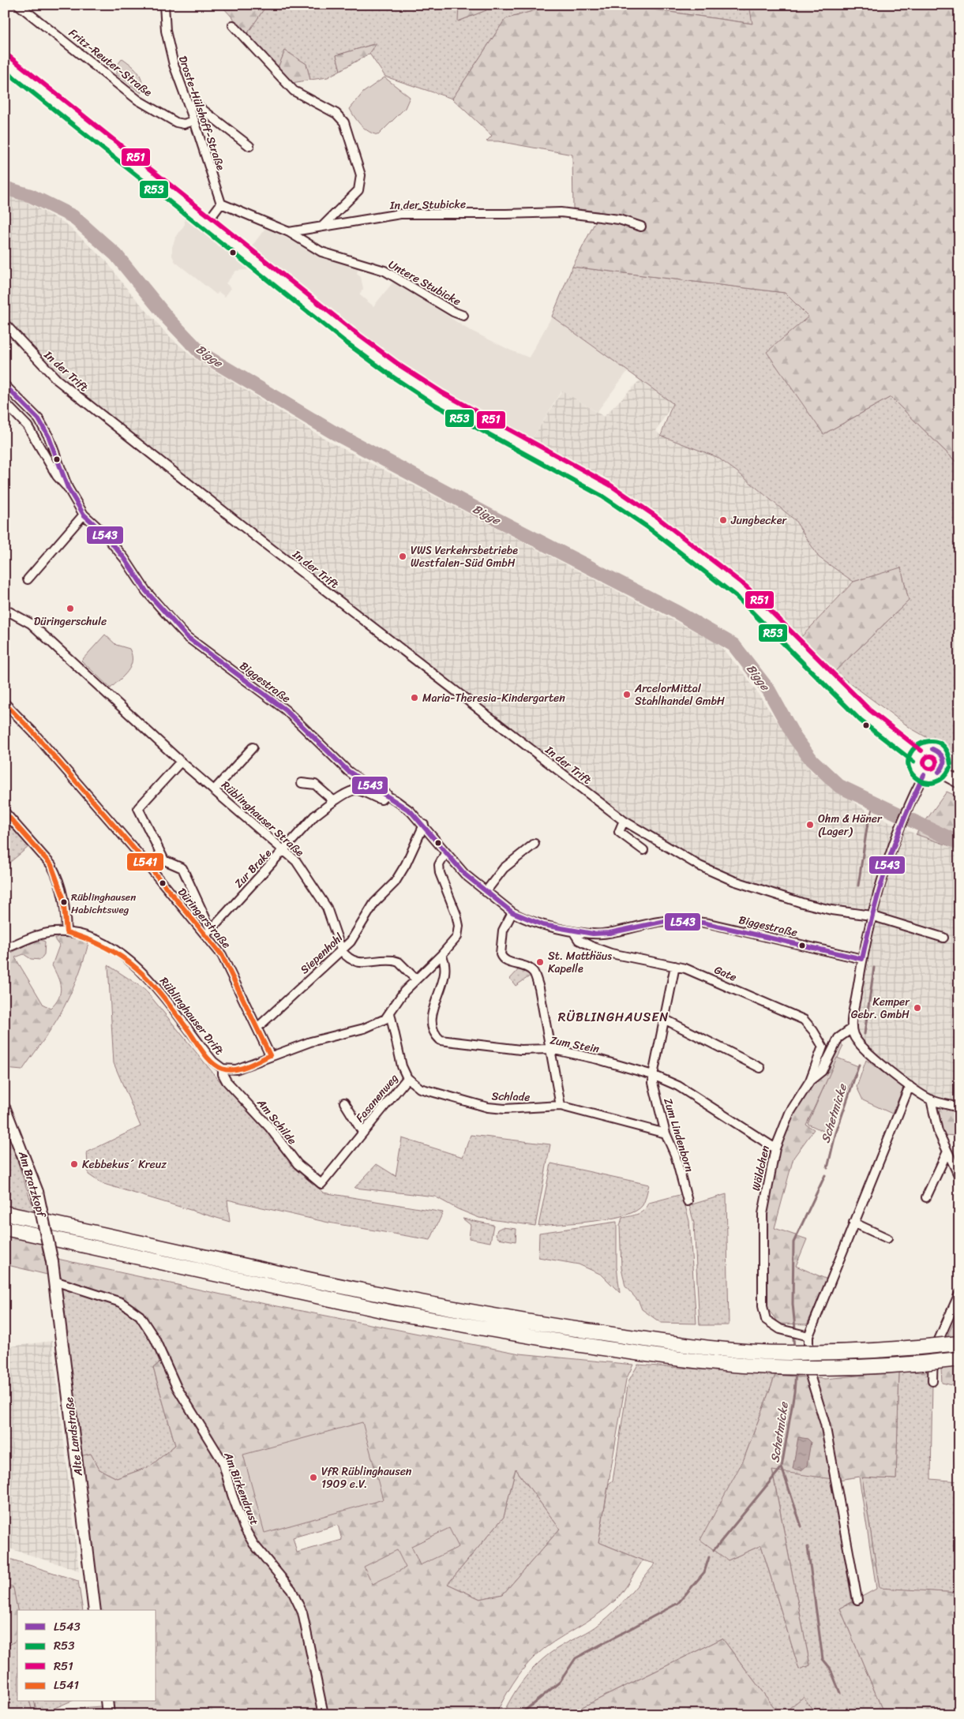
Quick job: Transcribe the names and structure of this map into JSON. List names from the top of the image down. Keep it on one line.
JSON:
{"streets":{"main road":["Am Bratzkopf","Alte Landstraße"],"street":["Fritz-Reuter-Straße","Droste-Hülshoff-Straße","In der Stubicke","Untere Stubicke","In der Trift","Biggestraße","Rüblinghauser Straße","Zur Brake","Düringerstraße","Siepenhohl","Gate","Rüblinghauser Drift","Zum Stein","Schlade","Fasanenweg","Am Schilde","Zum Lindenborn","Wäldchen","Am Birkendrust"]},"crossings":[["Fritz-Reuter-Straße","Droste-Hülshoff-Straße"],["In der Stubicke","Untere Stubicke"],["Biggestraße","Zur Brake"],["Biggestraße","Siepenhohl"],["Biggestraße","Gate"],["Biggestraße","Rüblinghauser Drift"],["Rüblinghauser Straße","Zur Brake"],["Rüblinghauser Straße","Düringerstraße"],["Rüblinghauser Straße","Siepenhohl"],["Zur Brake","Düringerstraße"],["Düringerstraße","Siepenhohl"],["Düringerstraße","Rüblinghauser Drift"],["Gate","Zum Lindenborn"],["Gate","Wäldchen"],["Rüblinghauser Drift","Zum Stein"],["Rüblinghauser Drift","Am Schilde"],["Zum Stein","Zum Lindenborn"],["Zum Stein","Wäldchen"],["Schlade","Fasanenweg"],["Schlade","Zum Lindenborn"],["Fasanenweg","Am Schilde"],["Am Bratzkopf","Alte Landstraße"],["Alte Landstraße","Am Birkendrust"]],"districts":["RÜBLINGHAUSEN"],"water":["Bigge","Schetmicke"],"places":["Jungbecker","VWS Verkehrsbetriebe Westfalen-Süd GmbH","Düringerschule","ArcelorMittal Stahlhandel GmbH","Maria-Theresia-Kindergarten","Ohm & Häner (Lager)","Rüblinghausen Habichtsweg","St. Matthäus Kapelle","Kemper Gebr. GmbH","Kebbekus´ Kreuz","VfR Rüblinghausen 1909 e.V."],"lines":["transit line R51","transit line R53","transit line L543","transit line L541"],"legend":["L543","R53","R51","L541"]}
